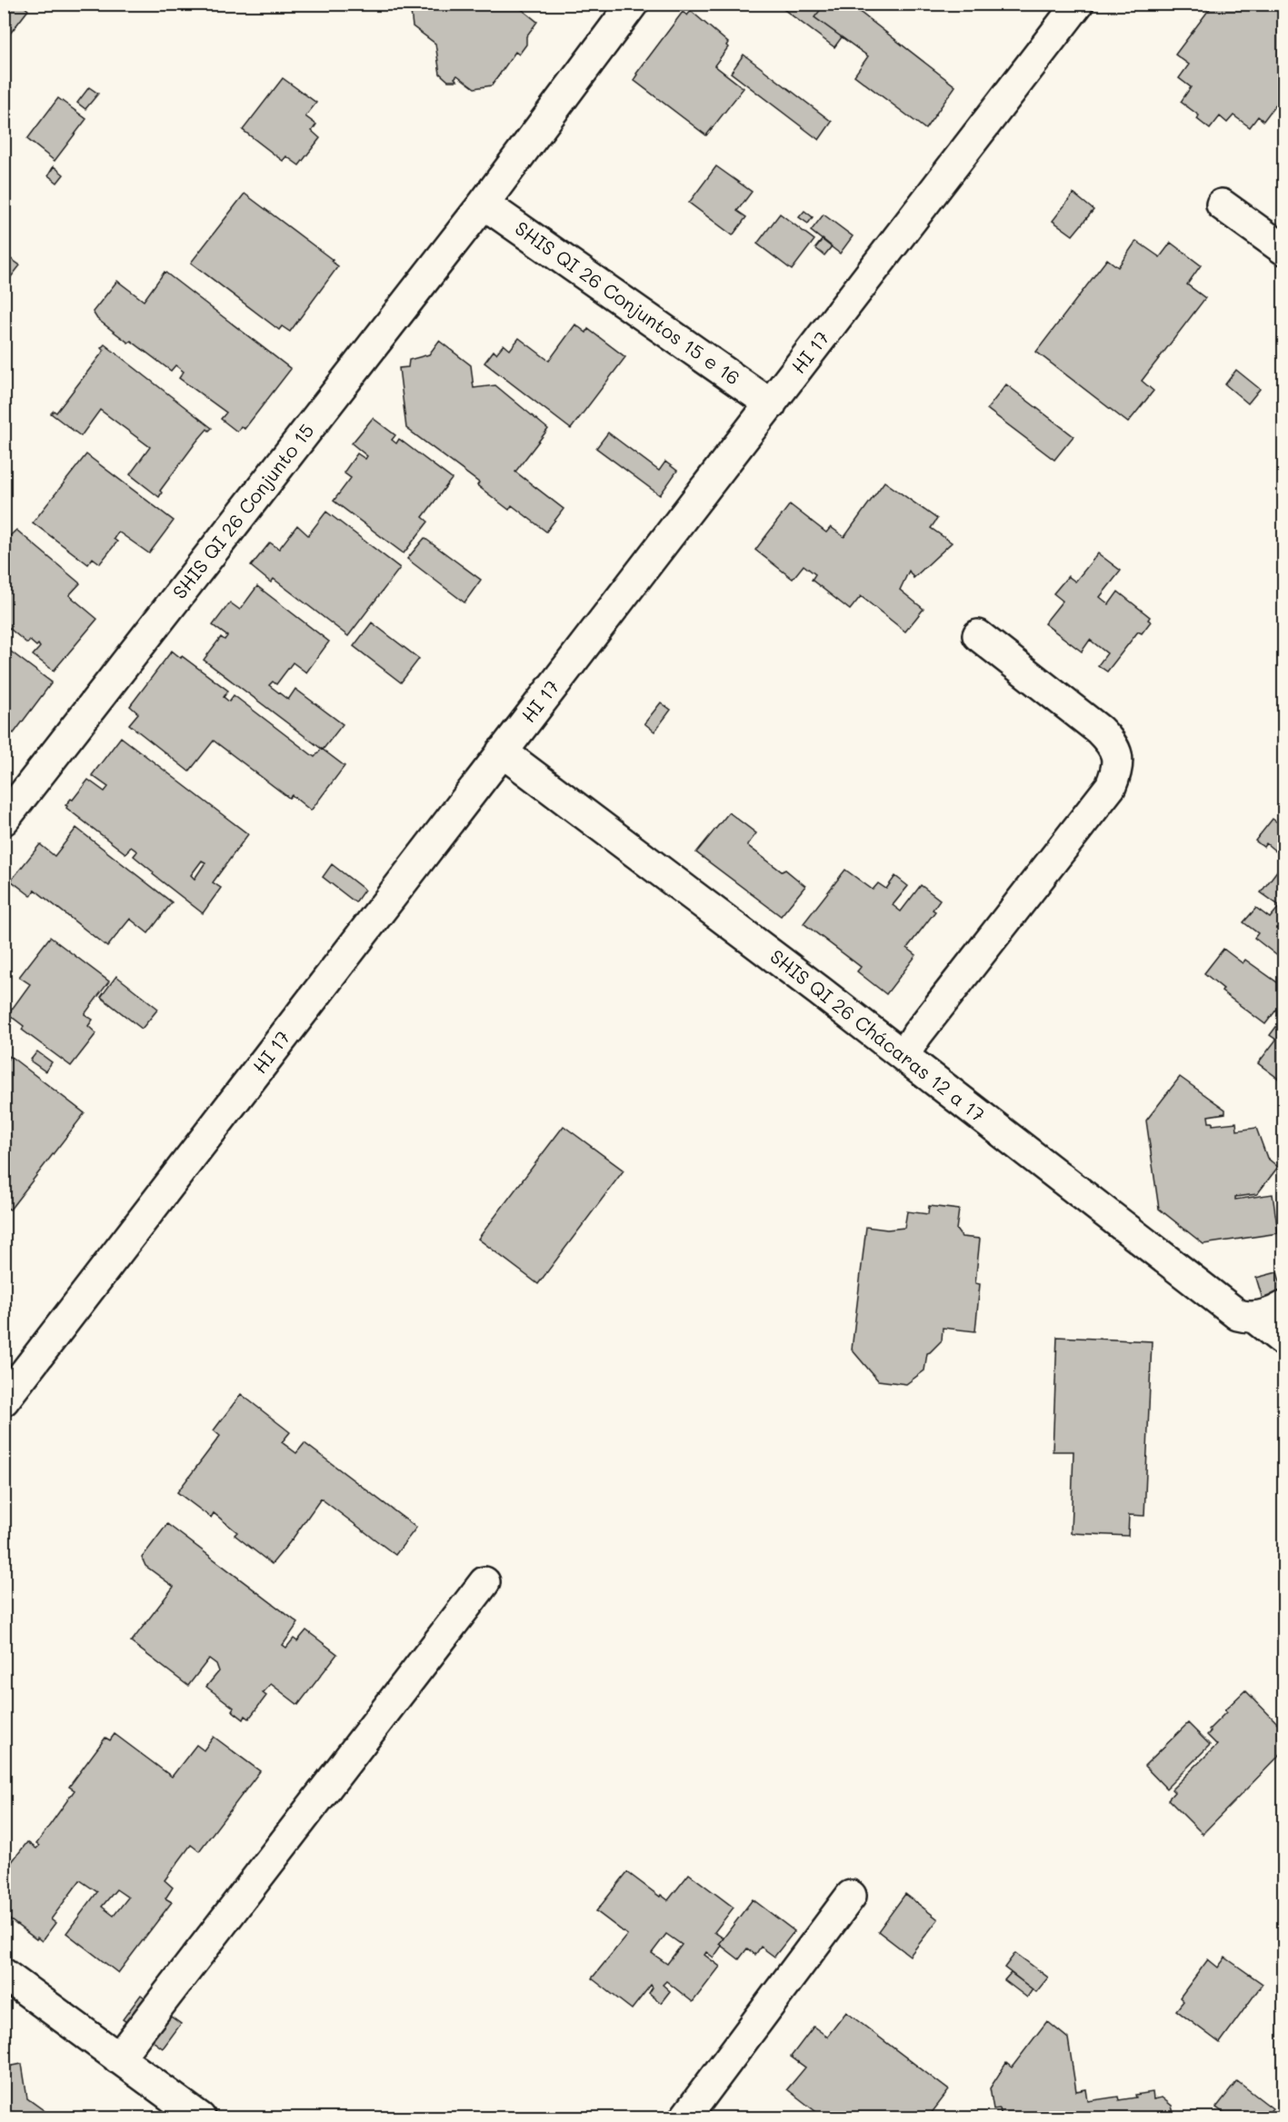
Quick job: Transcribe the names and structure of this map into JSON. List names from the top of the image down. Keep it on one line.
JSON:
{"streets":{"street":["SHIS QI 26 Conjuntos 15 e 16","HI 17","SHIS QI 26 Conjunto 15","SHIS QI 26 Chácaras 12 a 17"]},"crossings":[["SHIS QI 26 Conjuntos 15 e 16","HI 17"],["SHIS QI 26 Conjuntos 15 e 16","SHIS QI 26 Conjunto 15"],["HI 17","SHIS QI 26 Chácaras 12 a 17"]]}
